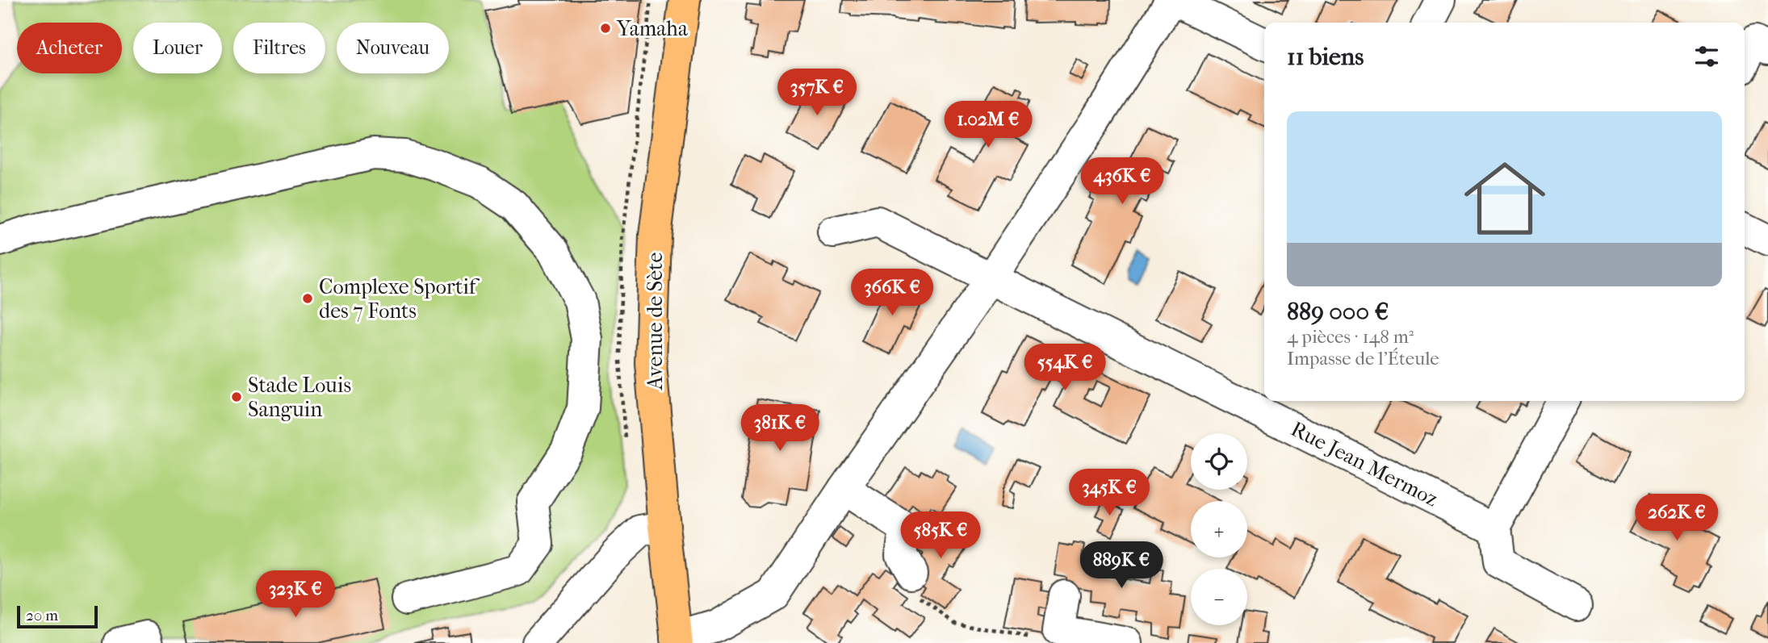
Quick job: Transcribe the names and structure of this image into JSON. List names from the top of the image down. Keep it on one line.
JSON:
{"streets":{"main road":["Avenue de Sète"],"street":["Rue Jean Mermoz"]},"places":["Yamaha","Complexe Sportif des 7 Fonts","Stade Louis Sanguin"],"scale_bar":"20 m","page":{"chip":["Acheter","Louer","Filtres","Nouveau"],"heading":"11 biens","price":["357K €","1.02M €","436K €","366K €","554K €","381K €","345K €","262K €","585K €","889K €","323K €"],"list":[{"name":"889 000 €","note":"4 pièces · 148 m² · Impasse de l'Éteule"}],"map_buttons":["+","−"],"scale":"20 m"}}
